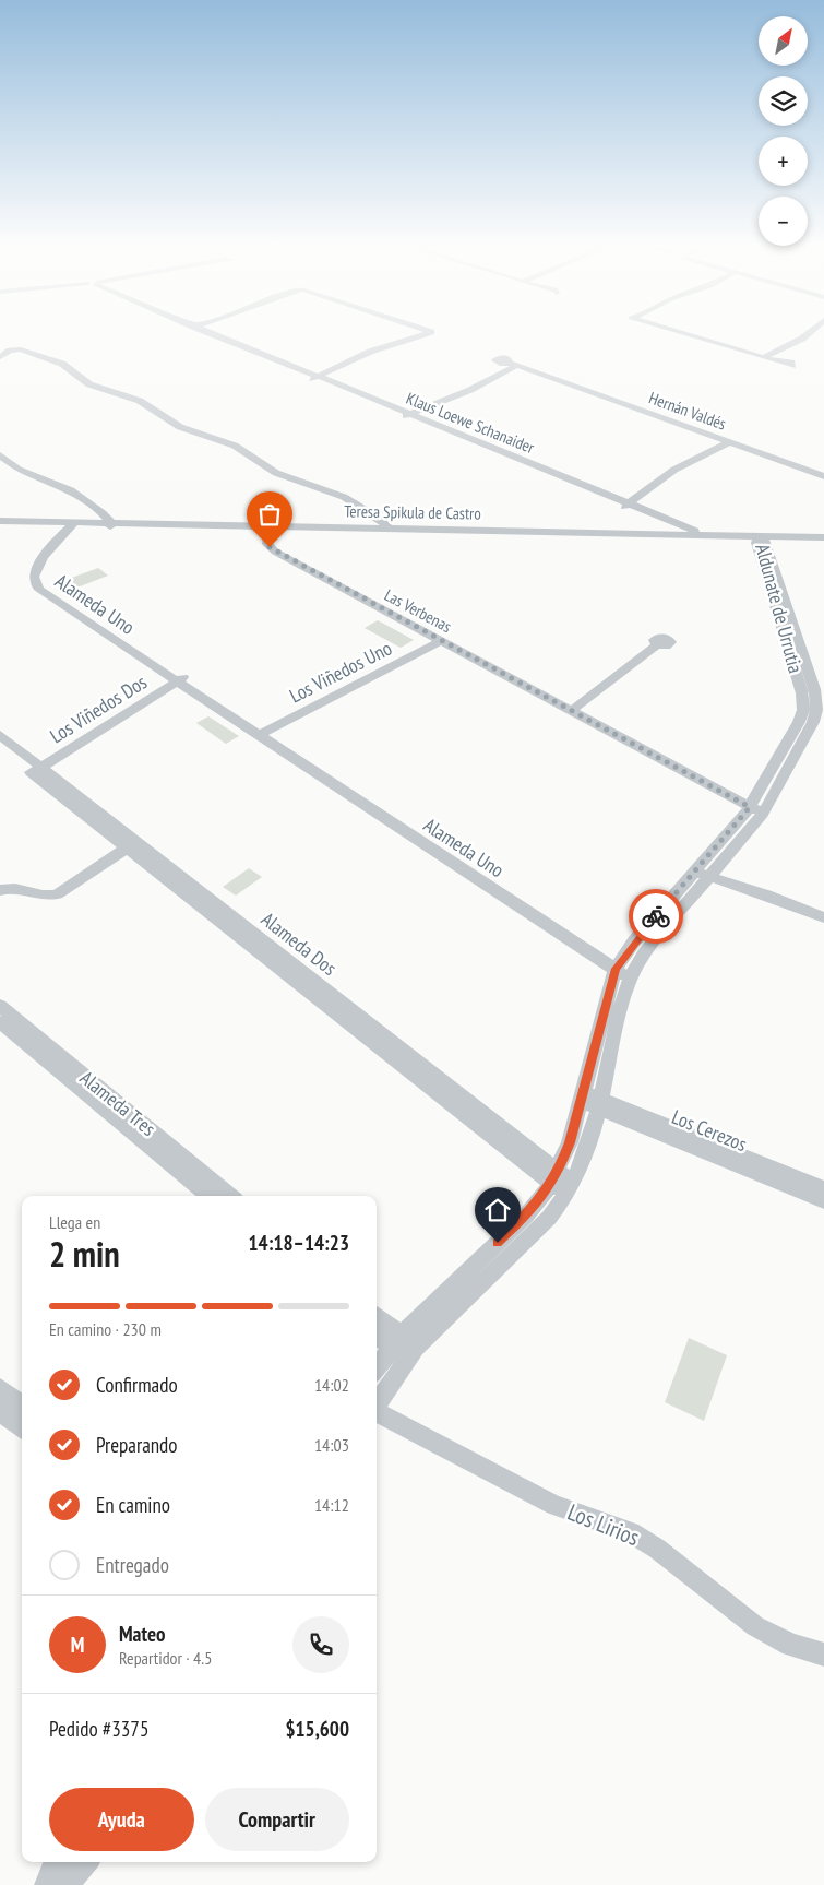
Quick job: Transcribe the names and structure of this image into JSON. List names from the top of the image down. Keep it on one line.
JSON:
{"streets":{"street":["Hernán Valdés","Klaus Loewe Schanaider","Teresa Spikula de Castro","Alameda Uno","Aldunate de Urrutia","Las Verbenas","Los Viñedos Uno","Los Viñedos Dos","Alameda Dos","Alameda Tres","Los Cerezos","Los Lirios"]},"crossings":[["Hernán Valdés","Klaus Loewe Schanaider"],["Klaus Loewe Schanaider","Teresa Spikula de Castro"],["Teresa Spikula de Castro","Alameda Uno"],["Teresa Spikula de Castro","Aldunate de Urrutia"],["Teresa Spikula de Castro","Las Verbenas"],["Alameda Uno","Aldunate de Urrutia"],["Alameda Uno","Los Viñedos Uno"],["Alameda Uno","Los Viñedos Dos"],["Aldunate de Urrutia","Las Verbenas"],["Aldunate de Urrutia","Alameda Dos"],["Aldunate de Urrutia","Los Cerezos"],["Las Verbenas","Los Viñedos Uno"],["Los Viñedos Dos","Alameda Dos"]],"north":"top right","page":{"map_buttons":["+","−"],"heading":["2 min","Llega en","14:18–14:23"],"panel":["Mateo","Repartidor · 4.5","Pedido #3375","$15,600"],"bar":"En camino · 230 m","list":[["Confirmado","14:02"],["Preparando","14:03"],["En camino","14:12"],"Entregado"],"round":"M","buttons":["Ayuda","Compartir"]}}
